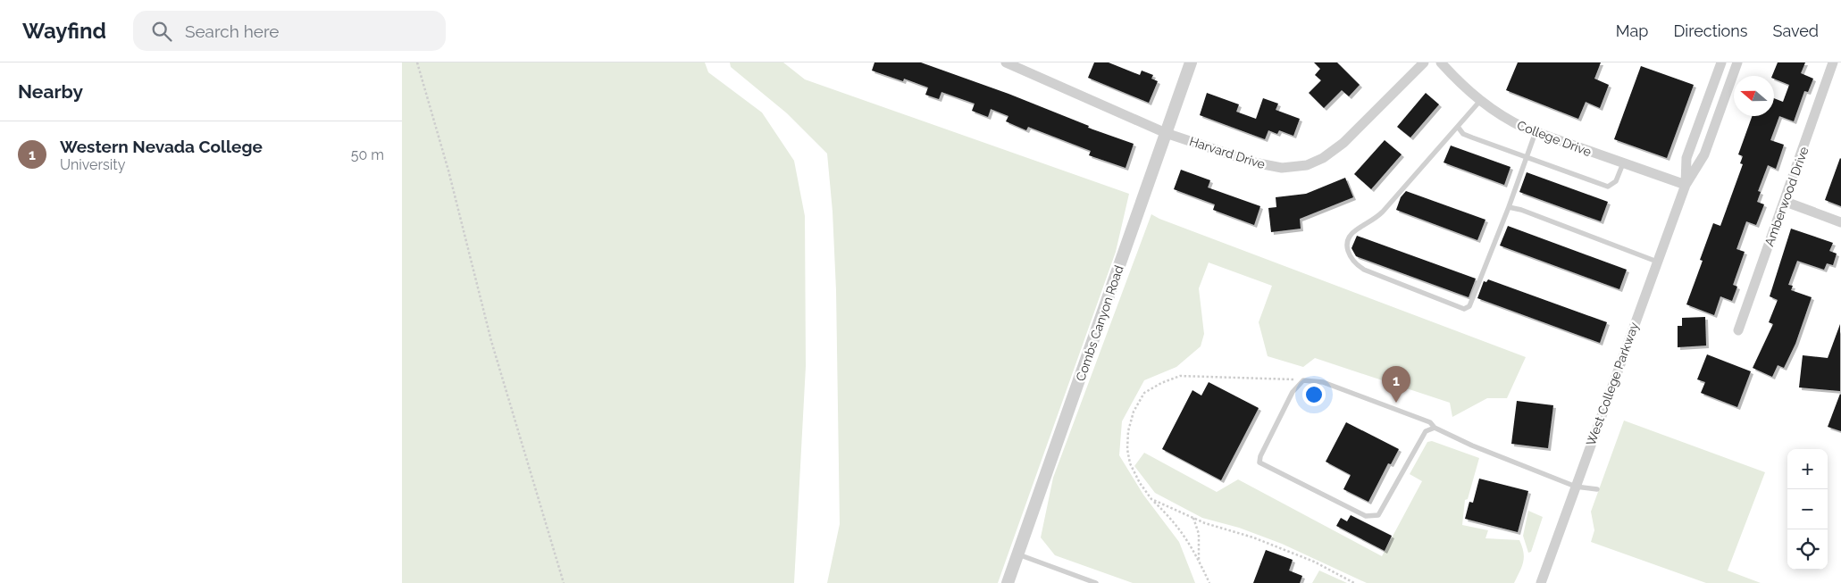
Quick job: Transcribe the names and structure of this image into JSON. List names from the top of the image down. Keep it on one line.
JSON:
{"streets":{"street":["College Drive","Harvard Drive","Amberwood Drive","Combs Canyon Road","West College Parkway"]},"crossings":[["College Drive","West College Parkway"],["Harvard Drive","Combs Canyon Road"]],"north":"left","page":{"header":"Wayfind","search":"Search here","nav":["Map","Directions","Saved"],"heading":"Nearby","list":[{"mark":"1","name":"Western Nevada College","note":"University","value":"50 m"}],"pins":"1","map_buttons":["+","−"]}}
